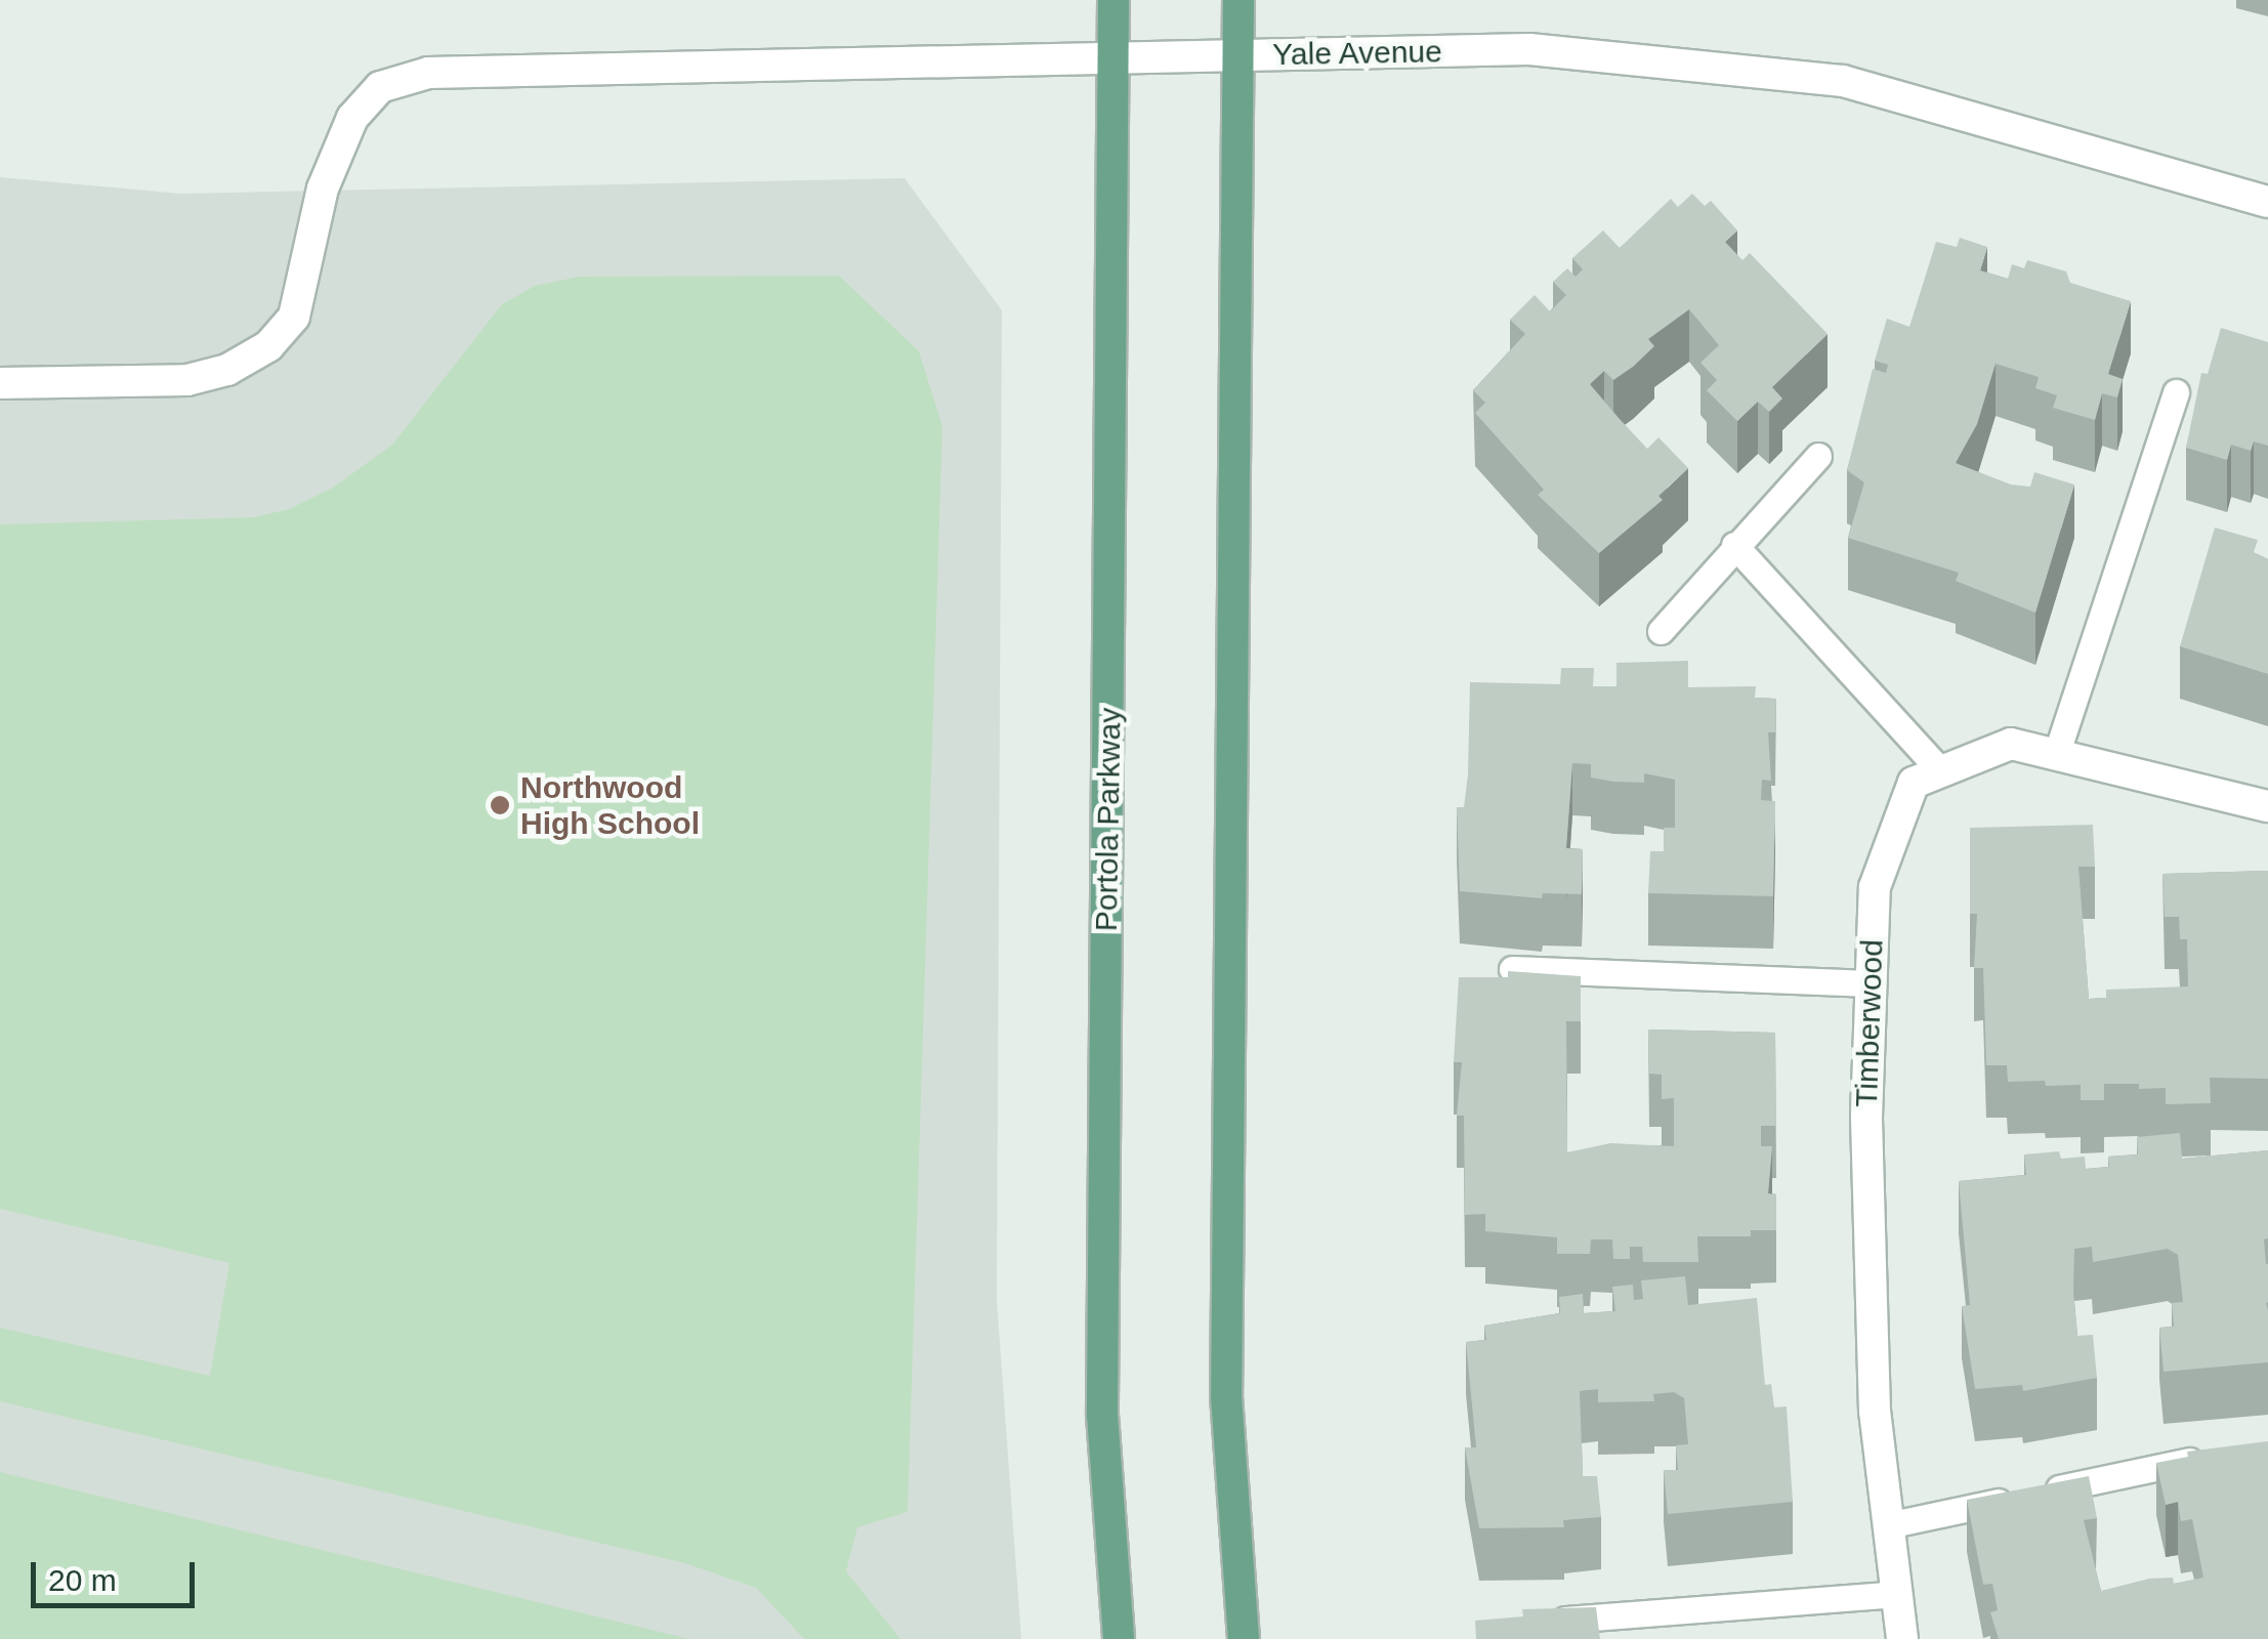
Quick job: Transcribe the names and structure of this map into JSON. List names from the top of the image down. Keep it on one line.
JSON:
{"streets":{"main road":["Portola Parkway"],"street":["Yale Avenue","Timberwood"]},"crossings":[["Yale Avenue","Portola Parkway"]],"places":["Northwood High School"],"scale_bar":"20 m"}
